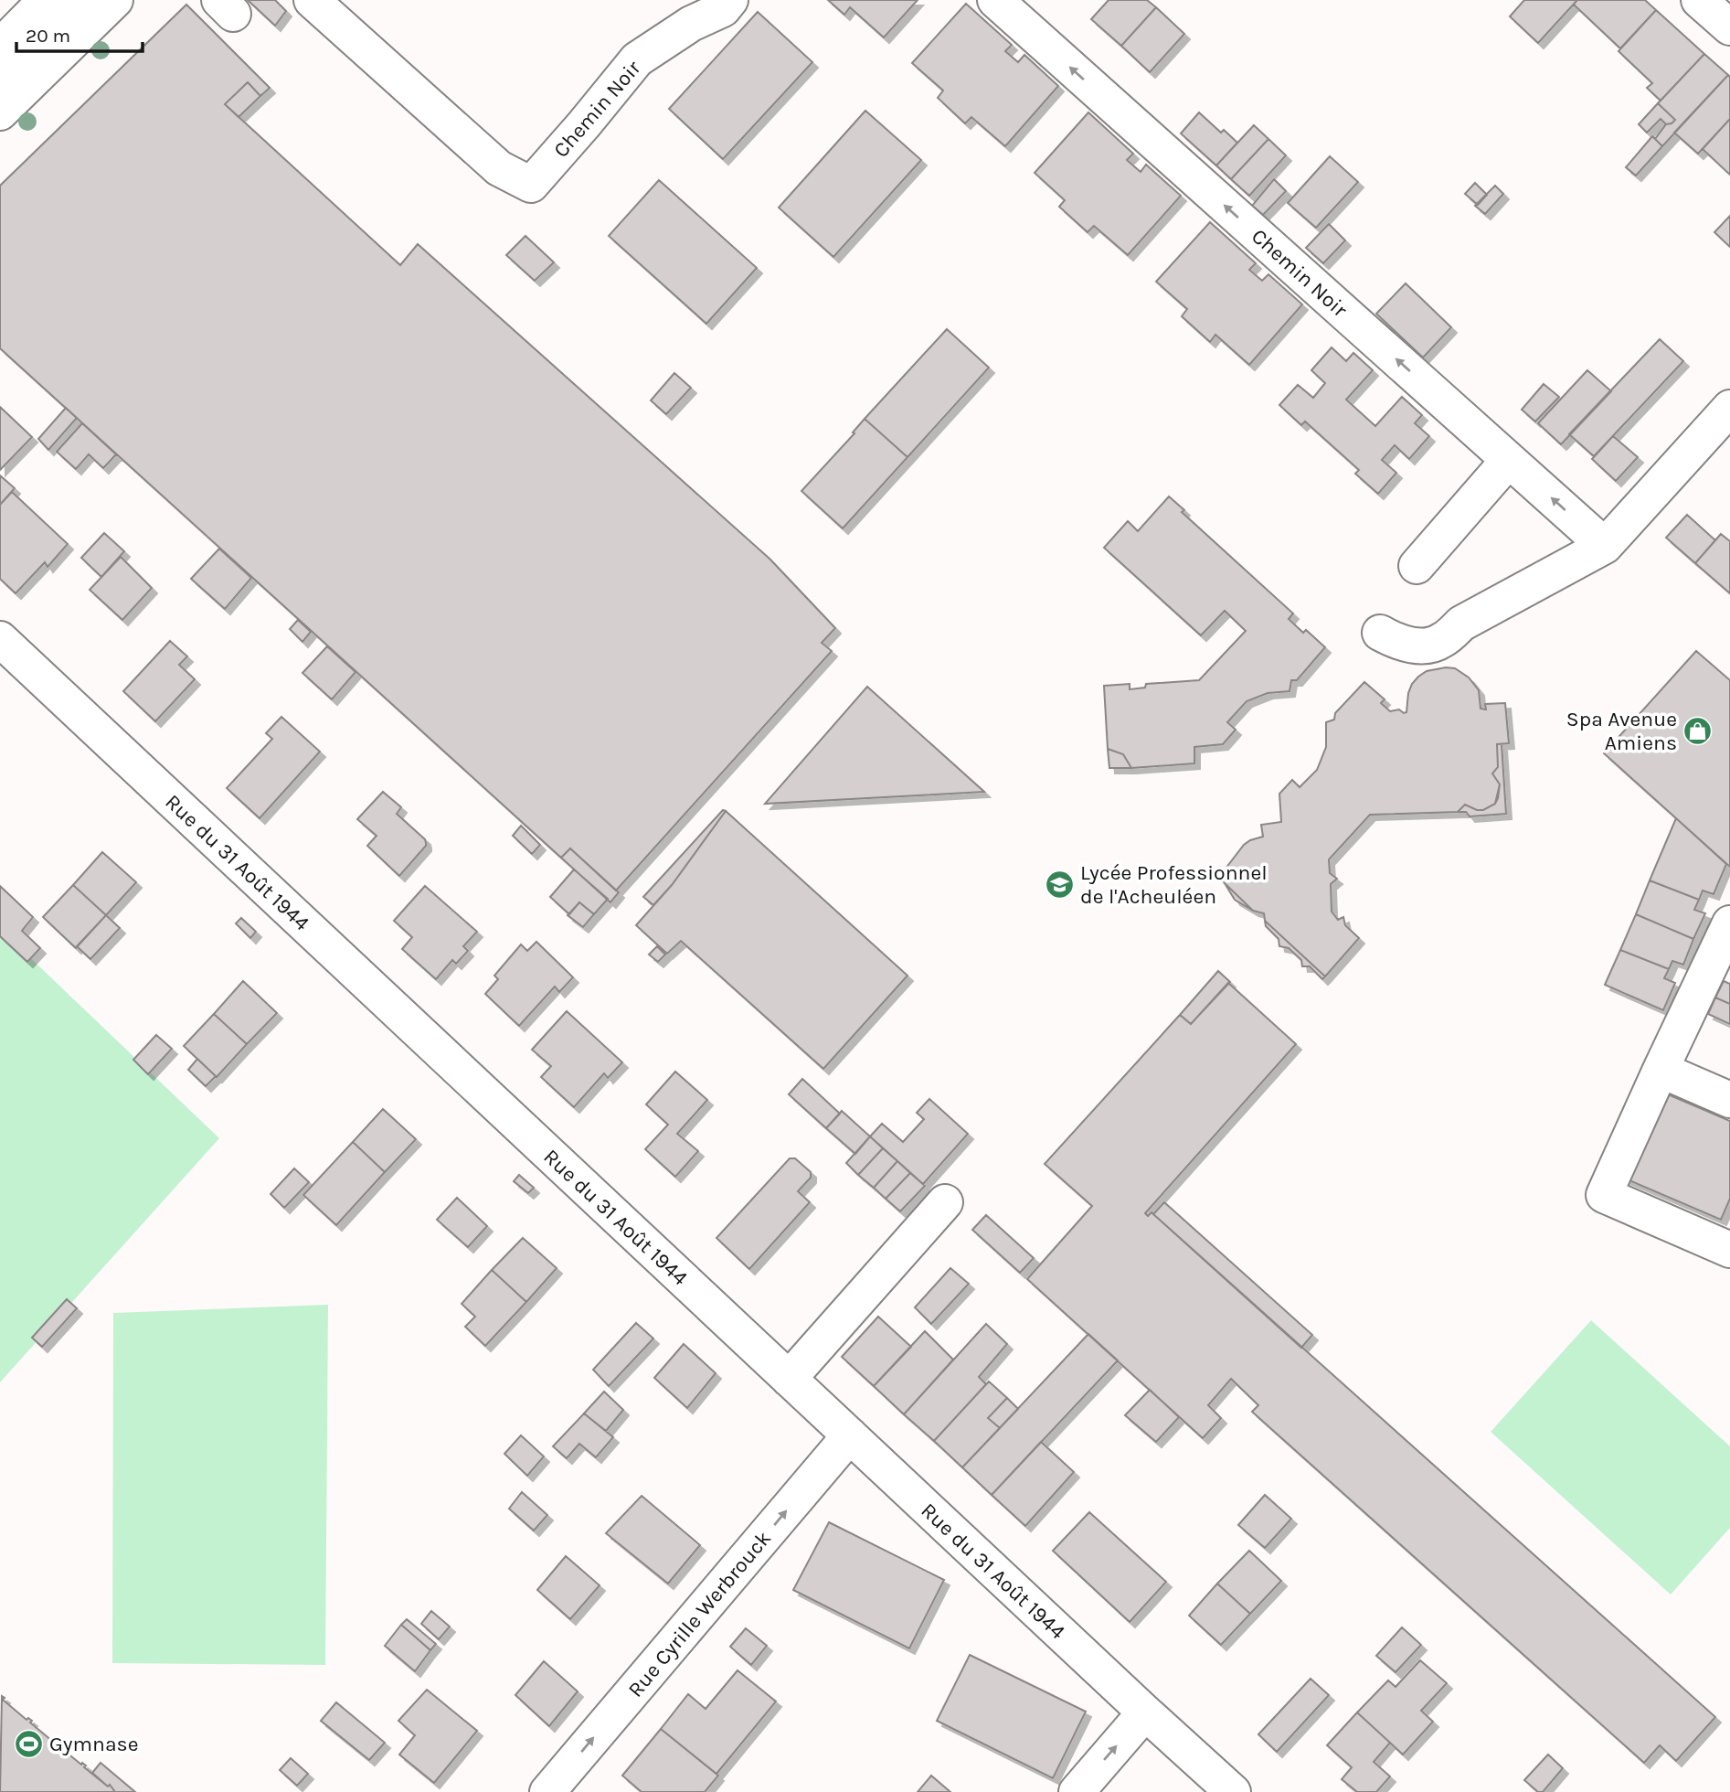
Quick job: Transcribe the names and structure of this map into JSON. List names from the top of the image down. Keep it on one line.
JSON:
{"streets":{"street":["Chemin Noir","Rue du 31 Août 1944","Rue Cyrille Werbrouck"]},"crossings":[["Rue du 31 Août 1944","Rue Cyrille Werbrouck"]],"one_way":["Chemin Noir","Rue Cyrille Werbrouck"],"places":{"shop":["Spa Avenue Amiens"],"school or university":["Lycée Professionnel de l'Acheuléen"],"sports":["Gymnase"]},"scale_bar":"20 m"}
